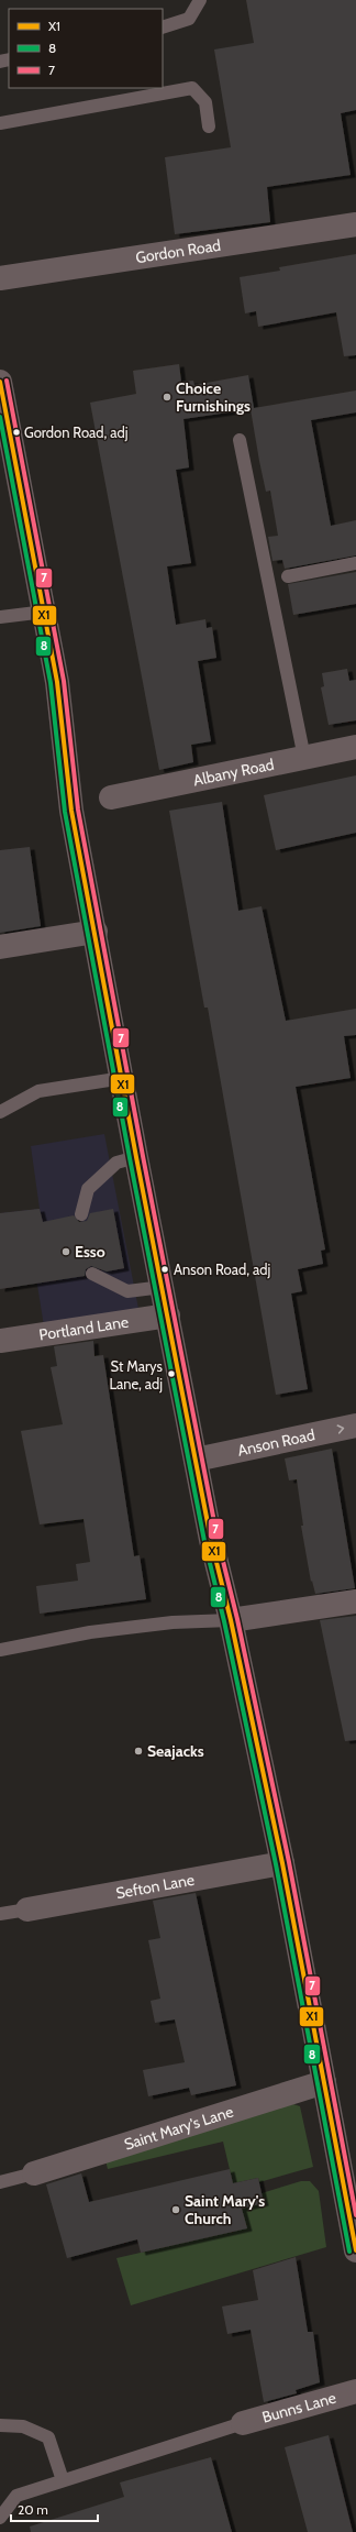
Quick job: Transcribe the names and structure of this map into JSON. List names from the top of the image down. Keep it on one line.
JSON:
{"streets":{"street":["Gordon Road","Albany Road","Portland Lane","Anson Road","Sefton Lane","Saint Mary's Lane","Bunns Lane"]},"places":["Choice Furnishings","Gordon Road, adj","Esso","Anson Road, adj","St Marys Lane, adj","Seajacks","Saint Mary's Church"],"lines":["transit line 7","transit line X1","transit line 8"],"legend":["X1","8","7"],"scale_bar":"20 m"}
